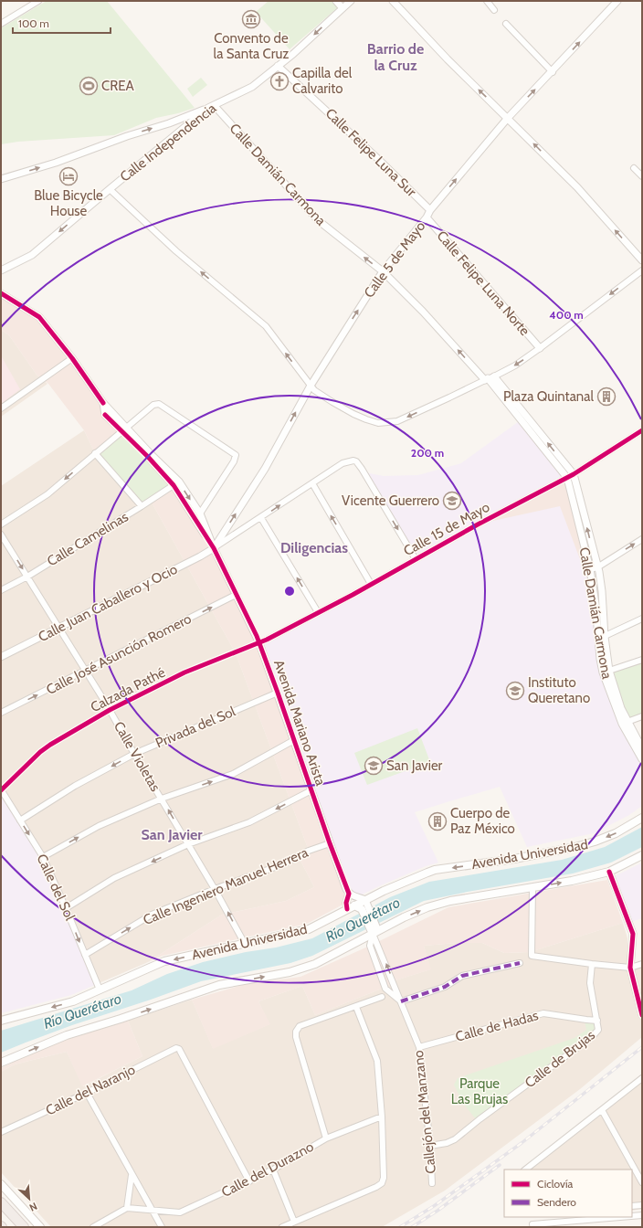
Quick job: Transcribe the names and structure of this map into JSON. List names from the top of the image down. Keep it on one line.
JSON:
{"streets":{"main road":["Avenida Universidad"],"street":["Calle Independencia","Calle Felipe Luna Sur","Calle Damián Carmona","Calle 5 de Mayo","Calle Felipe Luna Norte","Calle 15 de Mayo","Calle Camelinas","Calle Juan Caballero y Ocio","Calle José Asunción Romero","Calzada Pathé","Avenida Mariano Arista","Privada del Sol","Calle Violetas","Calle Ingeniero Manuel Herrera","Calle del Sol","Calle de Hadas","Calle de Brujas","Calle del Naranjo","Callejón del Manzano","Calle del Durazno"]},"crossings":[["Calle Independencia","Calle Felipe Luna Sur"],["Calle Independencia","Calle Damián Carmona"],["Calle Felipe Luna Sur","Calle 5 de Mayo"],["Calle Damián Carmona","Calle 5 de Mayo"],["Calle Damián Carmona","Calle 15 de Mayo"],["Calle 5 de Mayo","Calle Felipe Luna Norte"],["Calle 5 de Mayo","Calle Juan Caballero y Ocio"],["Calle 5 de Mayo","Avenida Mariano Arista"],["Calle 15 de Mayo","Calzada Pathé"],["Calle 15 de Mayo","Avenida Mariano Arista"],["Calle Camelinas","Calle Violetas"],["Calle Juan Caballero y Ocio","Avenida Mariano Arista"],["Calle Juan Caballero y Ocio","Calle Violetas"],["Calle José Asunción Romero","Avenida Mariano Arista"],["Calle José Asunción Romero","Calle Violetas"],["Calzada Pathé","Avenida Mariano Arista"],["Calzada Pathé","Calle Violetas"],["Calzada Pathé","Calle del Sol"],["Avenida Mariano Arista","Privada del Sol"],["Avenida Mariano Arista","Avenida Universidad"],["Avenida Mariano Arista","Calle Ingeniero Manuel Herrera"],["Privada del Sol","Calle Violetas"],["Privada del Sol","Calle del Sol"],["Calle Violetas","Avenida Universidad"],["Calle Violetas","Calle Ingeniero Manuel Herrera"],["Avenida Universidad","Calle del Sol"],["Calle Ingeniero Manuel Herrera","Calle del Sol"],["Calle de Hadas","Calle de Brujas"],["Calle de Hadas","Callejón del Manzano"],["Calle de Brujas","Callejón del Manzano"],["Calle del Naranjo","Calle del Durazno"]],"one_way":["Calle Independencia","Calle 5 de Mayo","Calle José Asunción Romero","Calle Ingeniero Manuel Herrera","Calle del Sol"],"districts":["Barrio de la Cruz","Diligencias","San Javier"],"water":["Río Querétaro"],"parks":["Parque Las Brujas"],"places":{"museum":["Convento de la Santa Cruz"],"church":["Capilla del Calvarito"],"sports":["CREA"],"hotel":["Blue Bicycle House"],"building":["Plaza Quintanal","Cuerpo de Paz México"],"school or university":["Vicente Guerrero","Instituto Queretano","San Javier"]},"legend":["Ciclovía","Sendero"],"scale_bar":"100 m","north":"bottom right","rings":["400 m","200 m"]}
